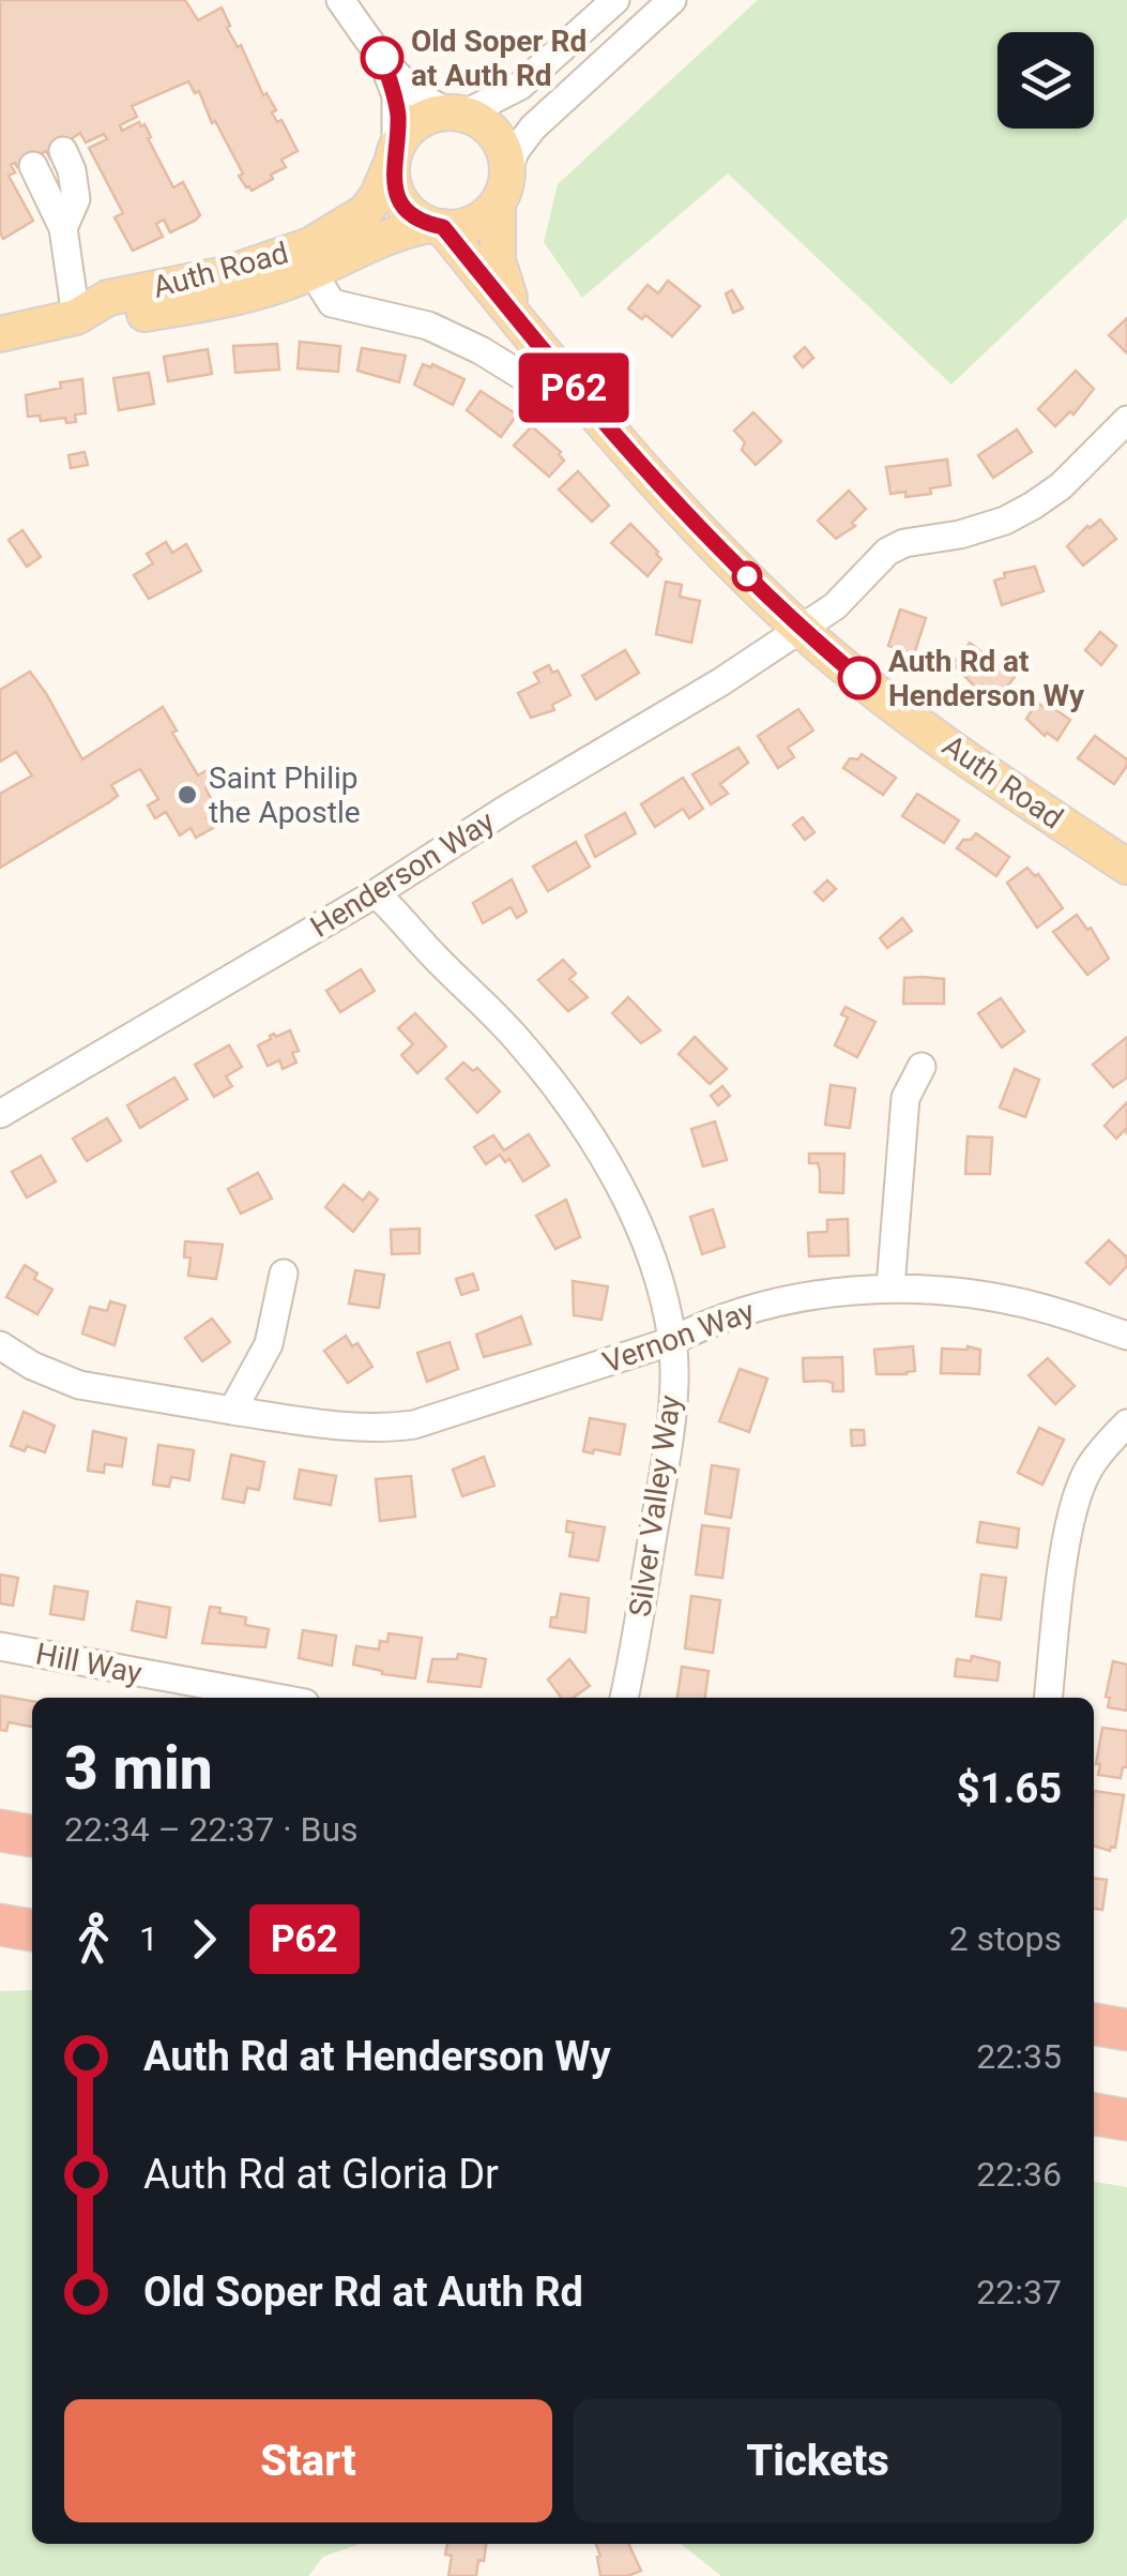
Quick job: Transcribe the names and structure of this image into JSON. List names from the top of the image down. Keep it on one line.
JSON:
{"streets":{"main road":["Auth Road"],"street":["Henderson Way","Vernon Way","Silver Valley Way","Hill Way"]},"crossings":[["Auth Road","Henderson Way"],["Henderson Way","Silver Valley Way"],["Vernon Way","Silver Valley Way"]],"places":["Old Soper Rd at Auth Rd","Auth Rd at Henderson Wy","Saint Philip the Apostle"],"lines":["bus line P62"],"page":{"on_map":"P62","heading":["3 min","22:34 – 22:37 · Bus","$1.65"],"legs":["1","P62","2 stops"],"list":[{"name":"Auth Rd at Henderson Wy","value":"22:35"},{"name":"Auth Rd at Gloria Dr","value":"22:36"},{"name":"Old Soper Rd at Auth Rd","value":"22:37"}],"buttons":["Start","Tickets"]}}
